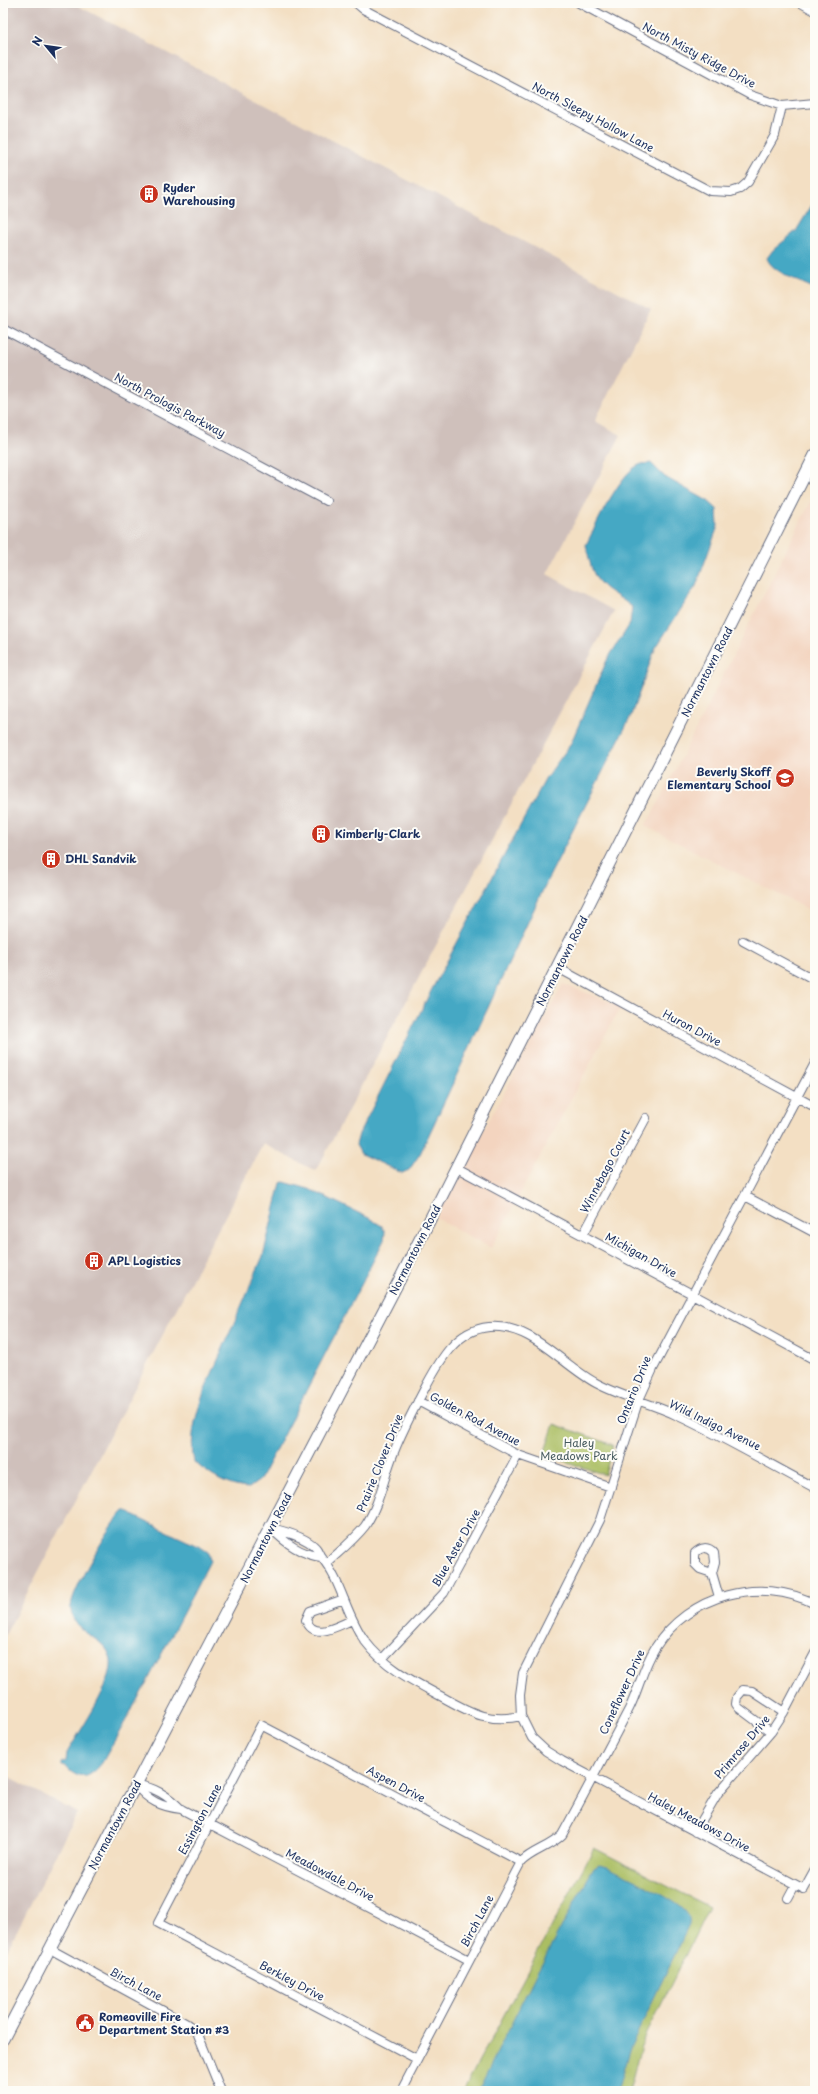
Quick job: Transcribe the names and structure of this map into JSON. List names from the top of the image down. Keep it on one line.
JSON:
{"streets":{"street":["North Misty Ridge Drive","North Sleepy Hollow Lane","North Prologis Parkway","Normantown Road","Huron Drive","Winnebago Court","Michigan Drive","Ontario Drive","Golden Rod Avenue","Wild Indigo Avenue","Prairie Clover Drive","Blue Aster Drive","Coneflower Drive","Primrose Drive","Aspen Drive","Essington Lane","Haley Meadows Drive","Meadowdale Drive","Birch Lane","Berkley Drive"]},"crossings":[["North Misty Ridge Drive","North Sleepy Hollow Lane"],["Normantown Road","Huron Drive"],["Normantown Road","Michigan Drive"],["Normantown Road","Meadowdale Drive"],["Normantown Road","Birch Lane"],["Huron Drive","Ontario Drive"],["Winnebago Court","Michigan Drive"],["Michigan Drive","Ontario Drive"],["Ontario Drive","Golden Rod Avenue"],["Ontario Drive","Wild Indigo Avenue"],["Ontario Drive","Coneflower Drive"],["Ontario Drive","Haley Meadows Drive"],["Ontario Drive","Birch Lane"],["Golden Rod Avenue","Prairie Clover Drive"],["Golden Rod Avenue","Blue Aster Drive"],["Wild Indigo Avenue","Prairie Clover Drive"],["Coneflower Drive","Haley Meadows Drive"],["Coneflower Drive","Birch Lane"],["Primrose Drive","Haley Meadows Drive"],["Aspen Drive","Essington Lane"],["Aspen Drive","Birch Lane"],["Essington Lane","Meadowdale Drive"],["Essington Lane","Berkley Drive"],["Haley Meadows Drive","Birch Lane"],["Meadowdale Drive","Birch Lane"],["Birch Lane","Berkley Drive"]],"parks":["Haley Meadows Park"],"places":{"building":["Ryder Warehousing","Kimberly-Clark","DHL Sandvik","APL Logistics"],"school or university":["Beverly Skoff Elementary School"],"public building":["Romeoville Fire Department Station #3"]},"north":"top left"}
